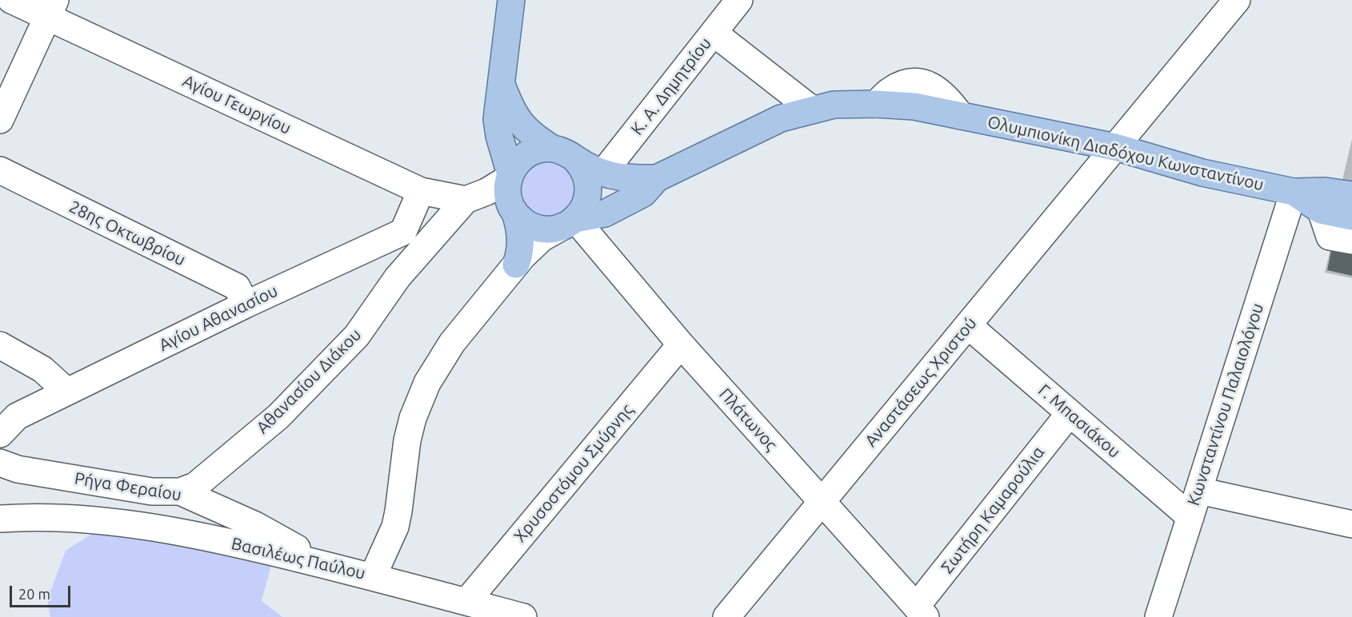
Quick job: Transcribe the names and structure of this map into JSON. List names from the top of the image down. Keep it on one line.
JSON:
{"streets":{"main road":["Ολυμπιονίκη Διαδόχου Κωνσταντίνου"],"street":["Κ. Α. Δημητρίου","Αγίου Γεωργίου","28ης Οκτωβρίου","Αγίου Αθανασίου","Αθανασίου Διάκου","Αναστάσεως Χριστού","Κωνσταντίνου Παλαιολόγου","Πλάτωνος","Γ. Μπασιάκου","Χρυσοστόμου Σμύρνης","Ρήγα Φεραίου","Σωτήρη Καμαρούλια","Βασιλέως Παύλου"]},"crossings":[["Αγίου Γεωργίου","Αθανασίου Διάκου"],["Ολυμπιονίκη Διαδόχου Κωνσταντίνου","Αθανασίου Διάκου"],["Ολυμπιονίκη Διαδόχου Κωνσταντίνου","Αναστάσεως Χριστού"],["Ολυμπιονίκη Διαδόχου Κωνσταντίνου","Κωνσταντίνου Παλαιολόγου"],["Ολυμπιονίκη Διαδόχου Κωνσταντίνου","Πλάτωνος"],["Ολυμπιονίκη Διαδόχου Κωνσταντίνου","Βασιλέως Παύλου"],["28ης Οκτωβρίου","Αγίου Αθανασίου"],["Αθανασίου Διάκου","Πλάτωνος"],["Αθανασίου Διάκου","Ρήγα Φεραίου"],["Αθανασίου Διάκου","Βασιλέως Παύλου"],["Αναστάσεως Χριστού","Πλάτωνος"],["Αναστάσεως Χριστού","Γ. Μπασιάκου"],["Κωνσταντίνου Παλαιολόγου","Γ. Μπασιάκου"],["Πλάτωνος","Χρυσοστόμου Σμύρνης"],["Πλάτωνος","Σωτήρη Καμαρούλια"],["Πλάτωνος","Βασιλέως Παύλου"],["Γ. Μπασιάκου","Σωτήρη Καμαρούλια"],["Ρήγα Φεραίου","Βασιλέως Παύλου"]],"scale_bar":"20 m"}
